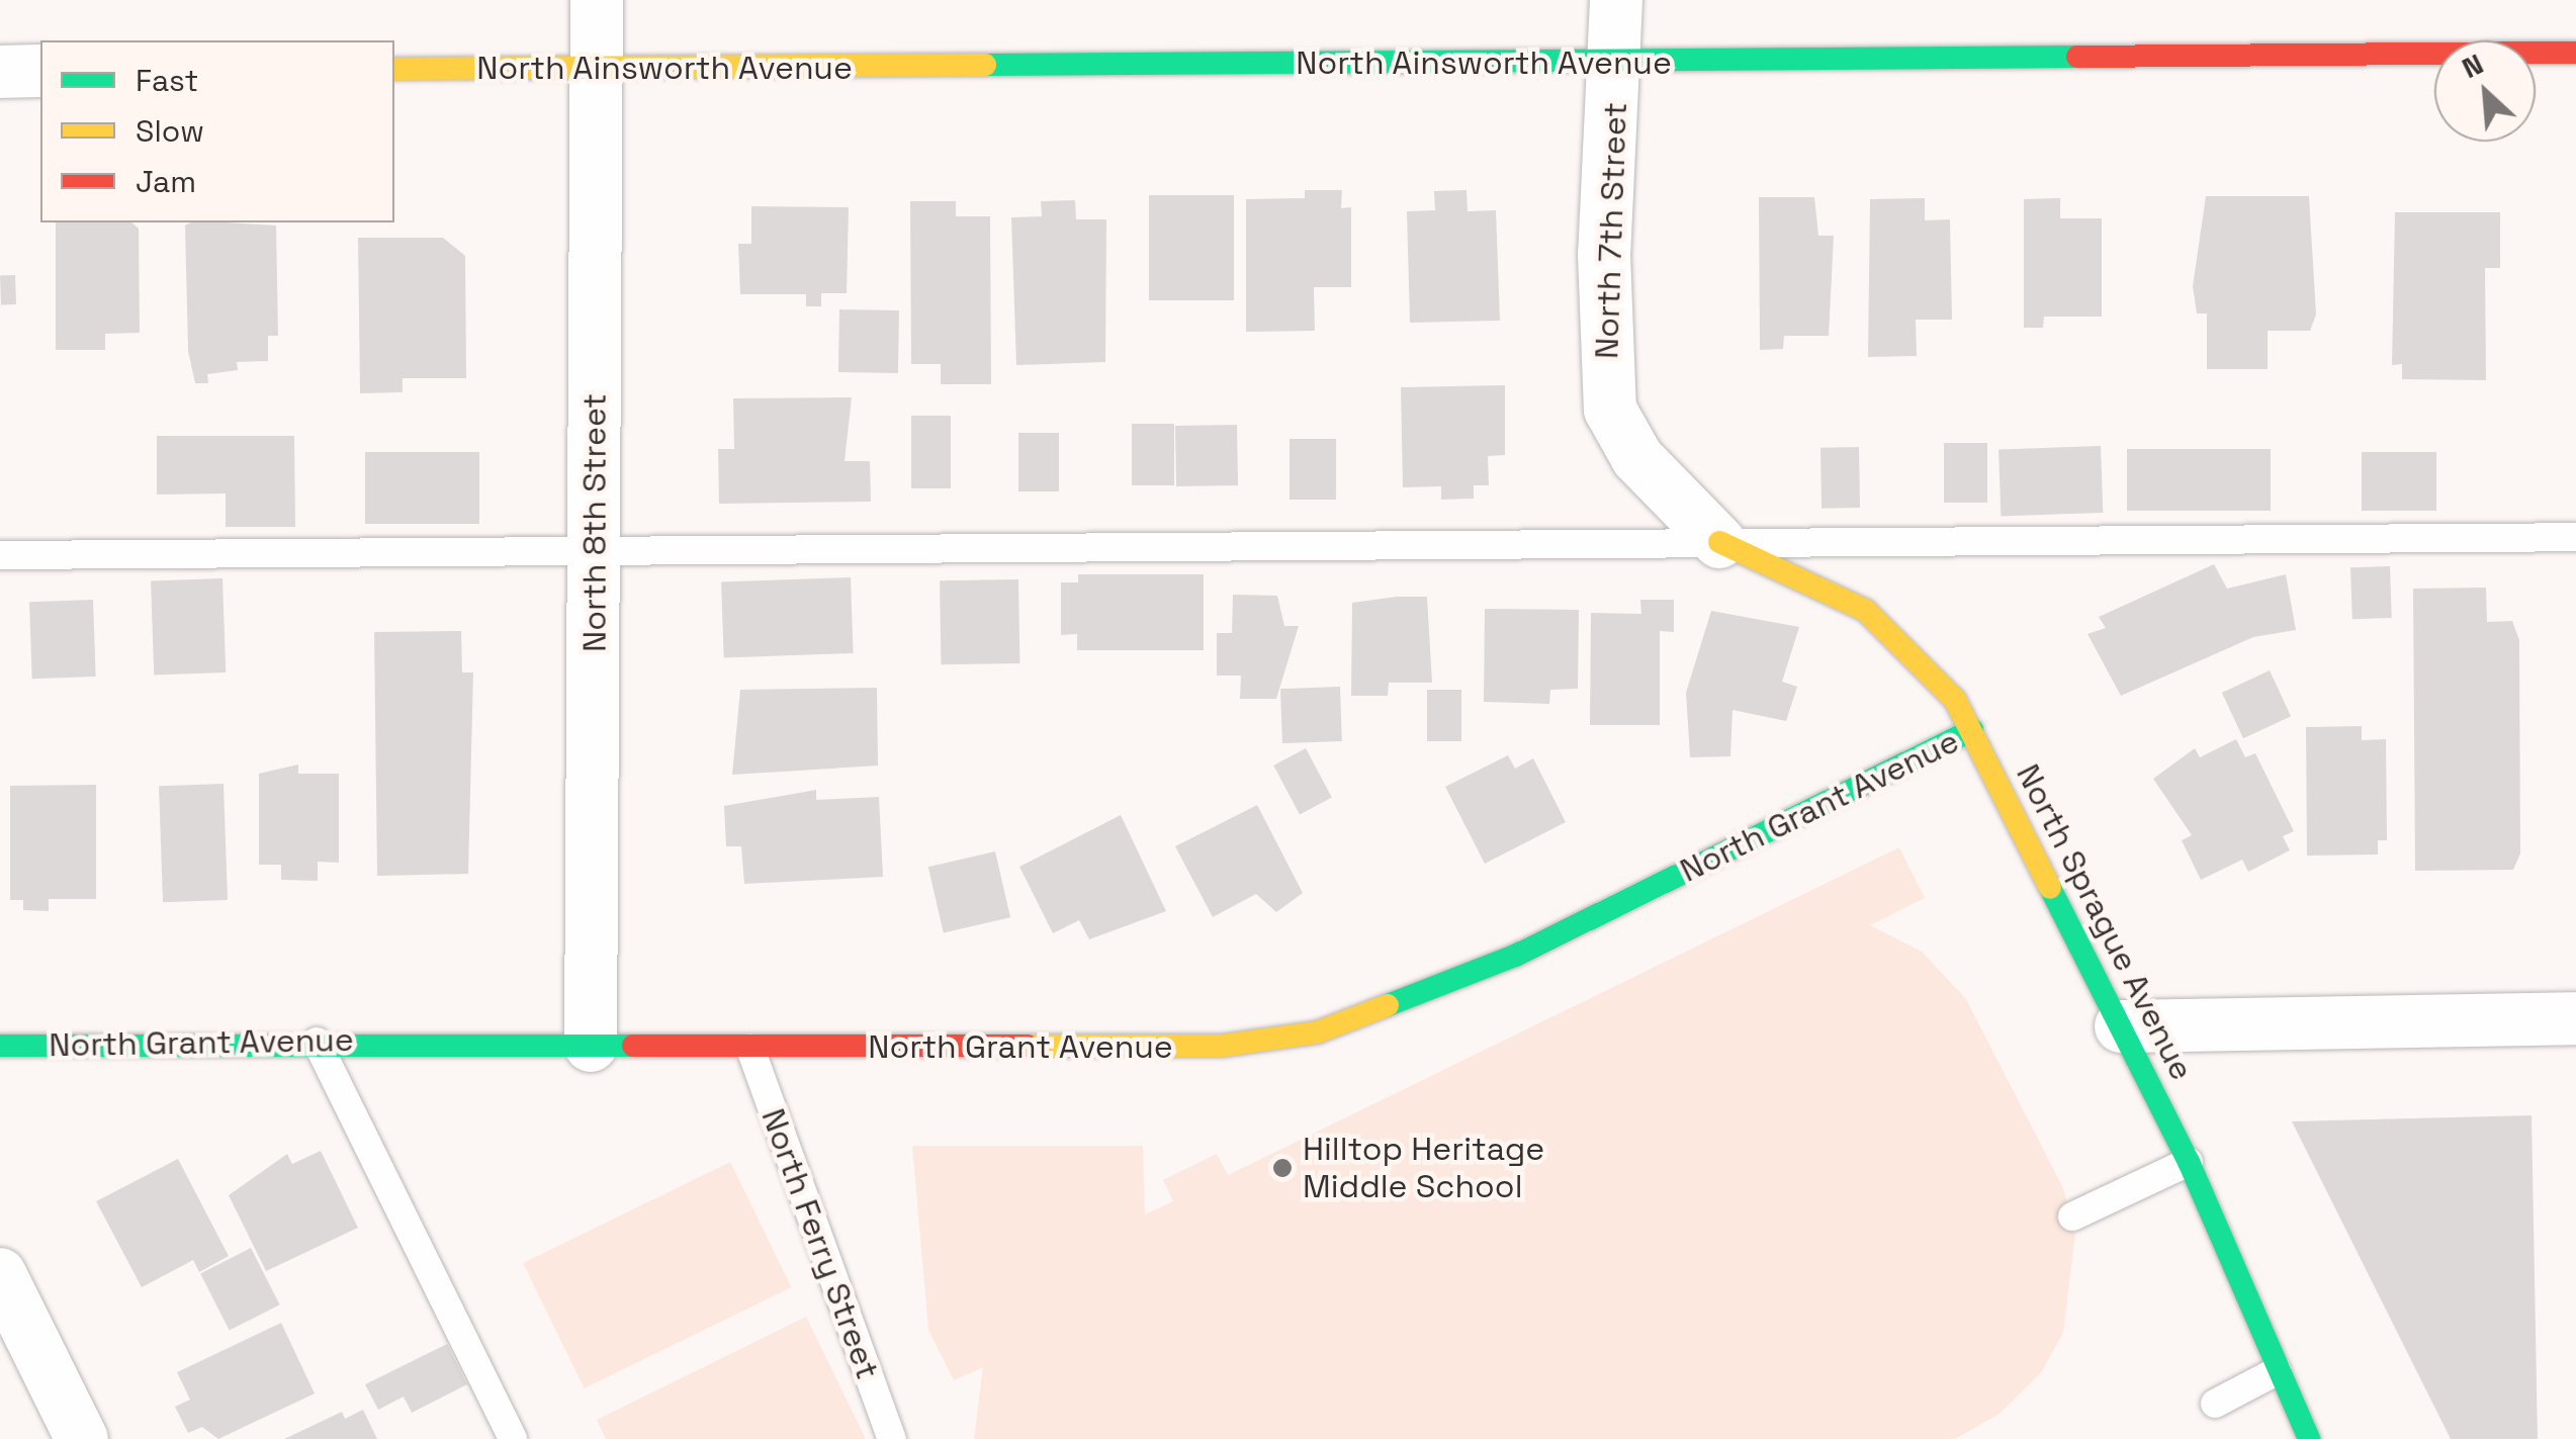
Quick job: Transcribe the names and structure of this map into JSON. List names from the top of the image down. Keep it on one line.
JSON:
{"streets":{"street":["North Ainsworth Avenue","North 7th Street","North 8th Street","North Grant Avenue","North Sprague Avenue"],"lane":["North Ferry Street"]},"crossings":[["North Ainsworth Avenue","North 7th Street"],["North Ainsworth Avenue","North 8th Street"],["North 7th Street","North Sprague Avenue"],["North 8th Street","North Grant Avenue"],["North Grant Avenue","North Sprague Avenue"],["North Grant Avenue","North Ferry Street"]],"places":["Hilltop Heritage Middle School"],"legend":["Fast","Slow","Jam"],"north":"top left"}
